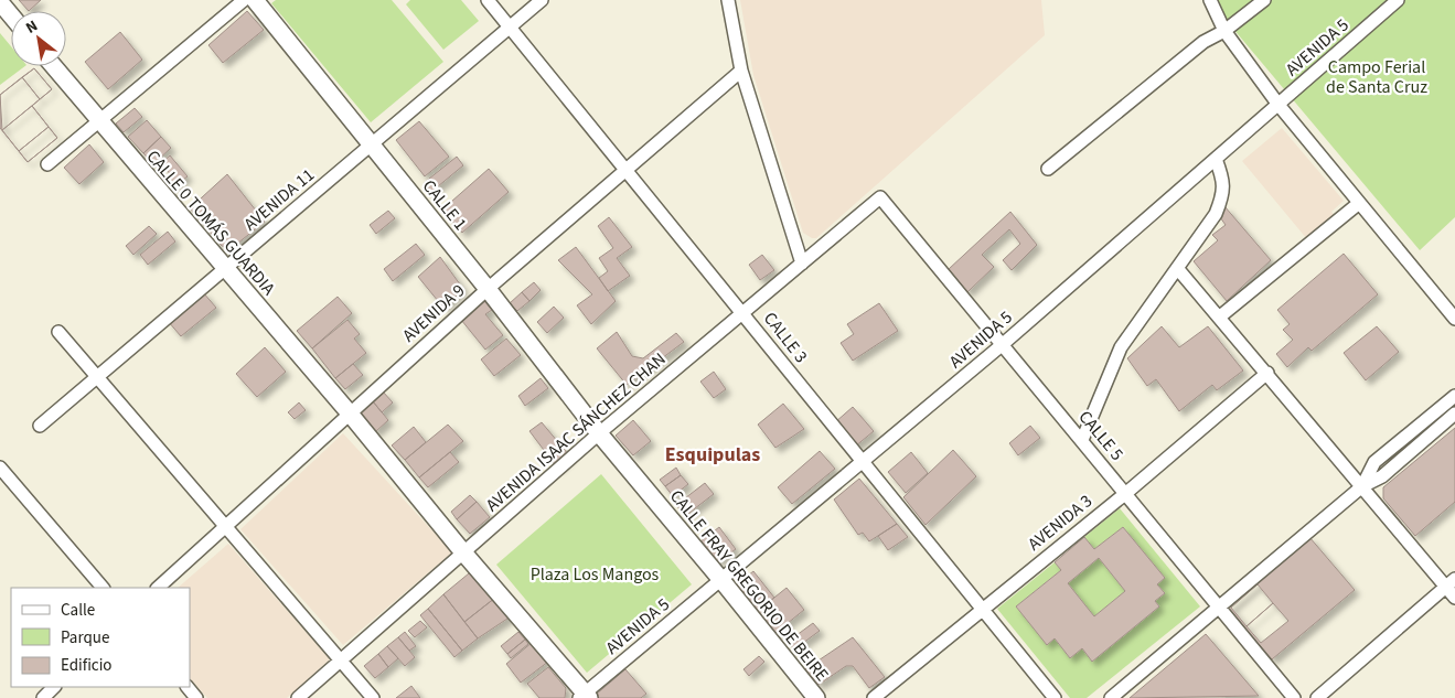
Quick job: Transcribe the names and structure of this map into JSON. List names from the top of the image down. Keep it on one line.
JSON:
{"streets":{"street":["AVENIDA 5","AVENIDA 11","CALLE 1","CALLE 0 TOMÁS GUARDIA","AVENIDA 9","CALLE 3","AVENIDA ISAAC SÁNCHEZ CHAN","CALLE 5","AVENIDA 3","CALLE FRAY GREGORIO DE BEIRE"]},"crossings":[["AVENIDA 5","CALLE 3"],["AVENIDA 5","CALLE 5"],["AVENIDA 5","CALLE FRAY GREGORIO DE BEIRE"],["AVENIDA 11","CALLE 1"],["AVENIDA 11","CALLE 0 TOMÁS GUARDIA"],["AVENIDA 11","CALLE 3"],["CALLE 1","AVENIDA 9"],["CALLE 1","CALLE FRAY GREGORIO DE BEIRE"],["CALLE 0 TOMÁS GUARDIA","AVENIDA 9"],["CALLE 0 TOMÁS GUARDIA","AVENIDA ISAAC SÁNCHEZ CHAN"],["AVENIDA 9","CALLE 3"],["AVENIDA 9","CALLE FRAY GREGORIO DE BEIRE"],["CALLE 3","AVENIDA ISAAC SÁNCHEZ CHAN"],["CALLE 3","AVENIDA 3"],["AVENIDA ISAAC SÁNCHEZ CHAN","CALLE 5"],["AVENIDA ISAAC SÁNCHEZ CHAN","CALLE FRAY GREGORIO DE BEIRE"],["CALLE 5","AVENIDA 3"]],"districts":["Esquipulas"],"parks":["Campo Ferial de Santa Cruz","Plaza Los Mangos"],"legend":["Calle","Parque","Edificio"],"north":"top left"}
